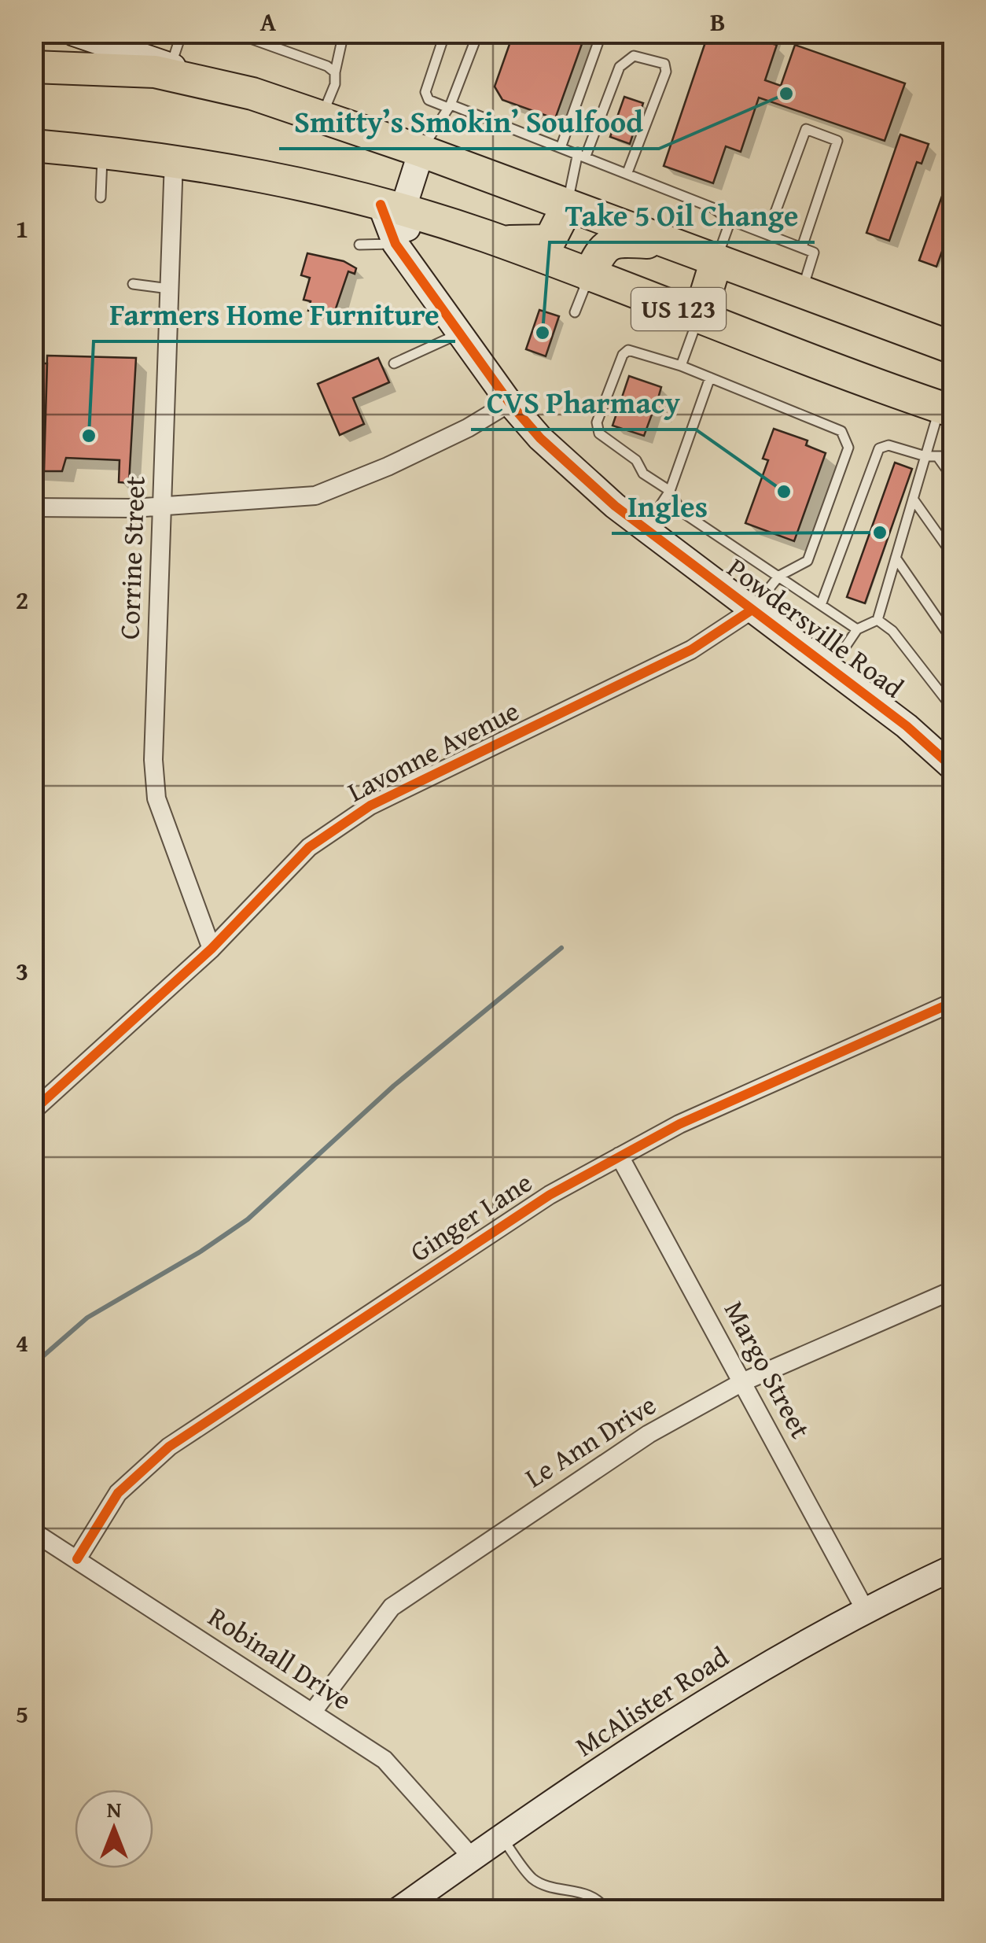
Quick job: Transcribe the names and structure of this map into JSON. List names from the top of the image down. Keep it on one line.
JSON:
{"streets":{"highway":["US 123"],"street":["Corrine Street","Powdersville Road","Lavonne Avenue","Ginger Lane","Margo Street","Le Ann Drive","Robinall Drive","McAlister Road"]},"crossings":[["US 123","Corrine Street"],["US 123","Powdersville Road"],["Corrine Street","Lavonne Avenue"],["Powdersville Road","Lavonne Avenue"],["Ginger Lane","Margo Street"],["Ginger Lane","Robinall Drive"],["Margo Street","Le Ann Drive"],["Margo Street","McAlister Road"],["Le Ann Drive","Robinall Drive"],["Robinall Drive","McAlister Road"]],"places":["Smitty’s Smokin’ Soulfood","Take 5 Oil Change","Farmers Home Furniture","CVS Pharmacy","Ingles"],"north":"top","grid":{"columns":["A","B"],"rows":["1","2","3","4","5"]}}
